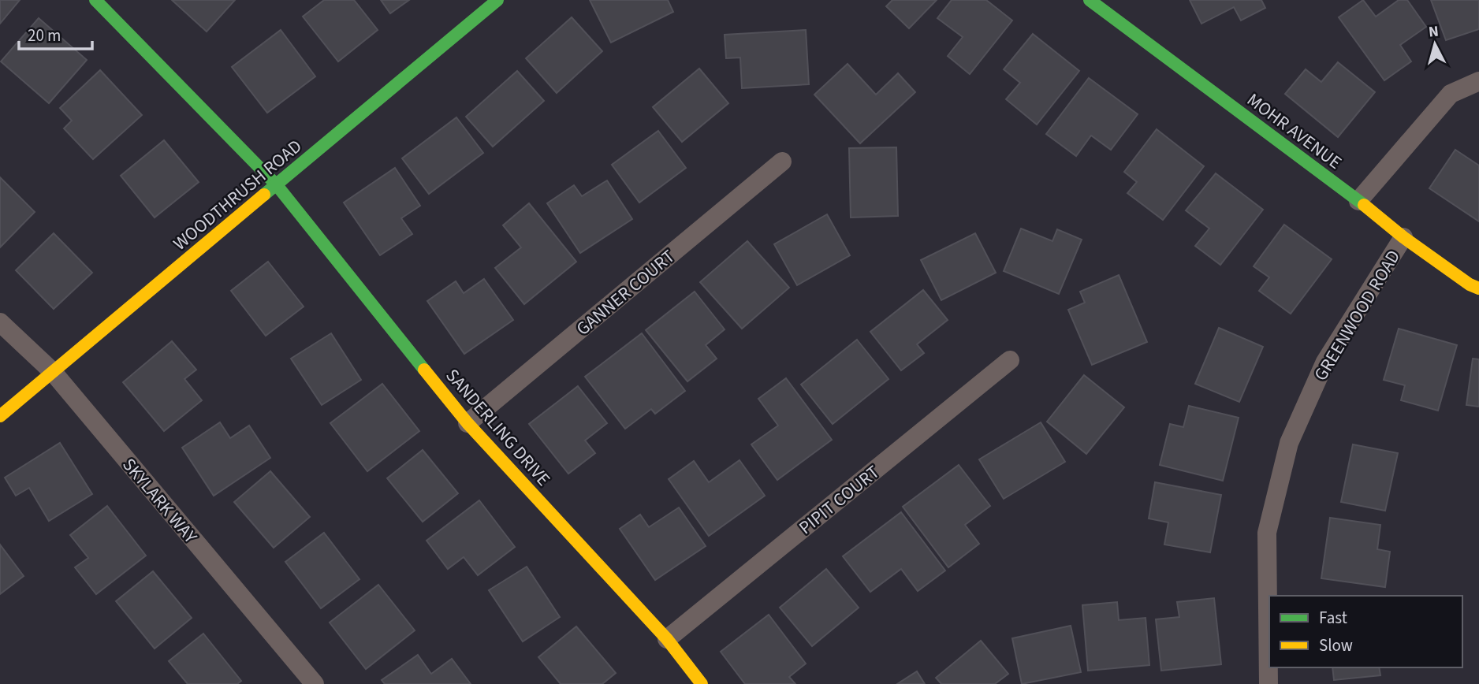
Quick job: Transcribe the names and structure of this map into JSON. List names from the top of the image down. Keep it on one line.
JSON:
{"streets":{"street":["MOHR AVENUE","WOODTHRUSH ROAD","GANNER COURT","GREENWOOD ROAD","SANDERLING DRIVE","PIPIT COURT","SKYLARK WAY"]},"crossings":[["MOHR AVENUE","GREENWOOD ROAD"],["WOODTHRUSH ROAD","SANDERLING DRIVE"],["WOODTHRUSH ROAD","SKYLARK WAY"],["GANNER COURT","SANDERLING DRIVE"],["SANDERLING DRIVE","PIPIT COURT"]],"legend":["Fast","Slow"],"scale_bar":"20 m","north":"top"}
